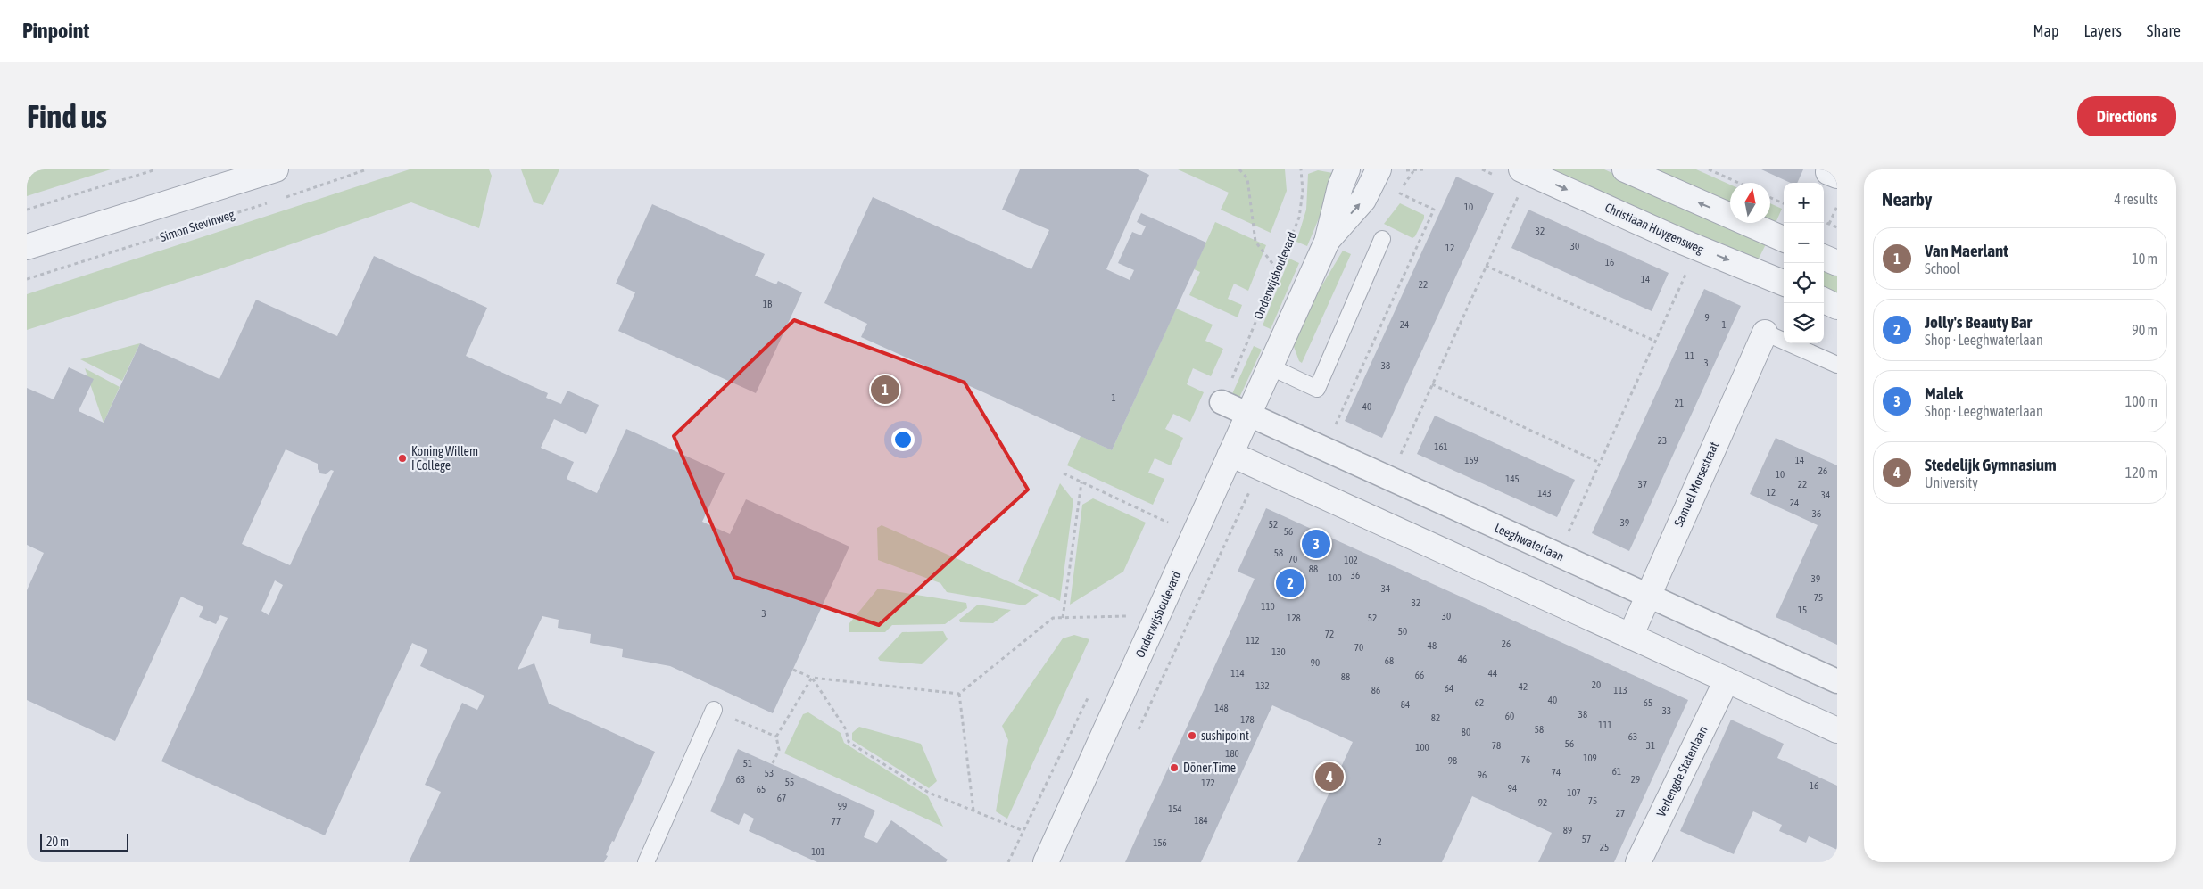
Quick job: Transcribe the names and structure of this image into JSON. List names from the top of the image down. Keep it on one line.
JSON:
{"streets":{"street":["Christiaan Huygensweg","Onderwijsboulevard","Samuel Morsestraat","Leeghwaterlaan","Verlengde Statenlaan"],"path":["Simon Stevinweg"]},"crossings":[["Onderwijsboulevard","Leeghwaterlaan"],["Samuel Morsestraat","Leeghwaterlaan"]],"places":["Koning Willem I College","sushipoint","Döner Time"],"house_numbers":["10","32","30","12","16","14","22","1B","9","24","1","11","3","38","1","21","40","23","161","159","14","26","10","145","37","22","12","143","34","24","36","39","52","56","58","70","102","88","36","100","39","34","75","32","110","15","3","30","128","52","50","72","112","26","48","70","130","46","68","90","114","44","66","88","20","132","42","64","86","113","40","62","65","84","148","33","38","60","82","178","111","58","80","63","56","78","31","100","180","109","76","98","51","61","74","53","96","63","29","55","172","16","94","65","107","67","75","92","99","154","27","184","77","89","57","2","156","25","101"],"scale_bar":"20 m","north":"top","page":{"header":"Pinpoint","nav":["Map","Layers","Share"],"buttons":"Directions","title":"Find us","heading":["Nearby","4 results"],"map_buttons":["+","−"],"list":[{"mark":"1","name":"Van Maerlant","note":"School","value":"10 m"},{"mark":"2","name":"Jolly's Beauty Bar","note":"Shop · Leeghwaterlaan","value":"90 m"},{"mark":"3","name":"Malek","note":"Shop · Leeghwaterlaan","value":"100 m"},{"mark":"4","name":"Stedelijk Gymnasium","note":"University","value":"120 m"}],"pins":["1","3","2","4"],"scale":"20 m"}}
